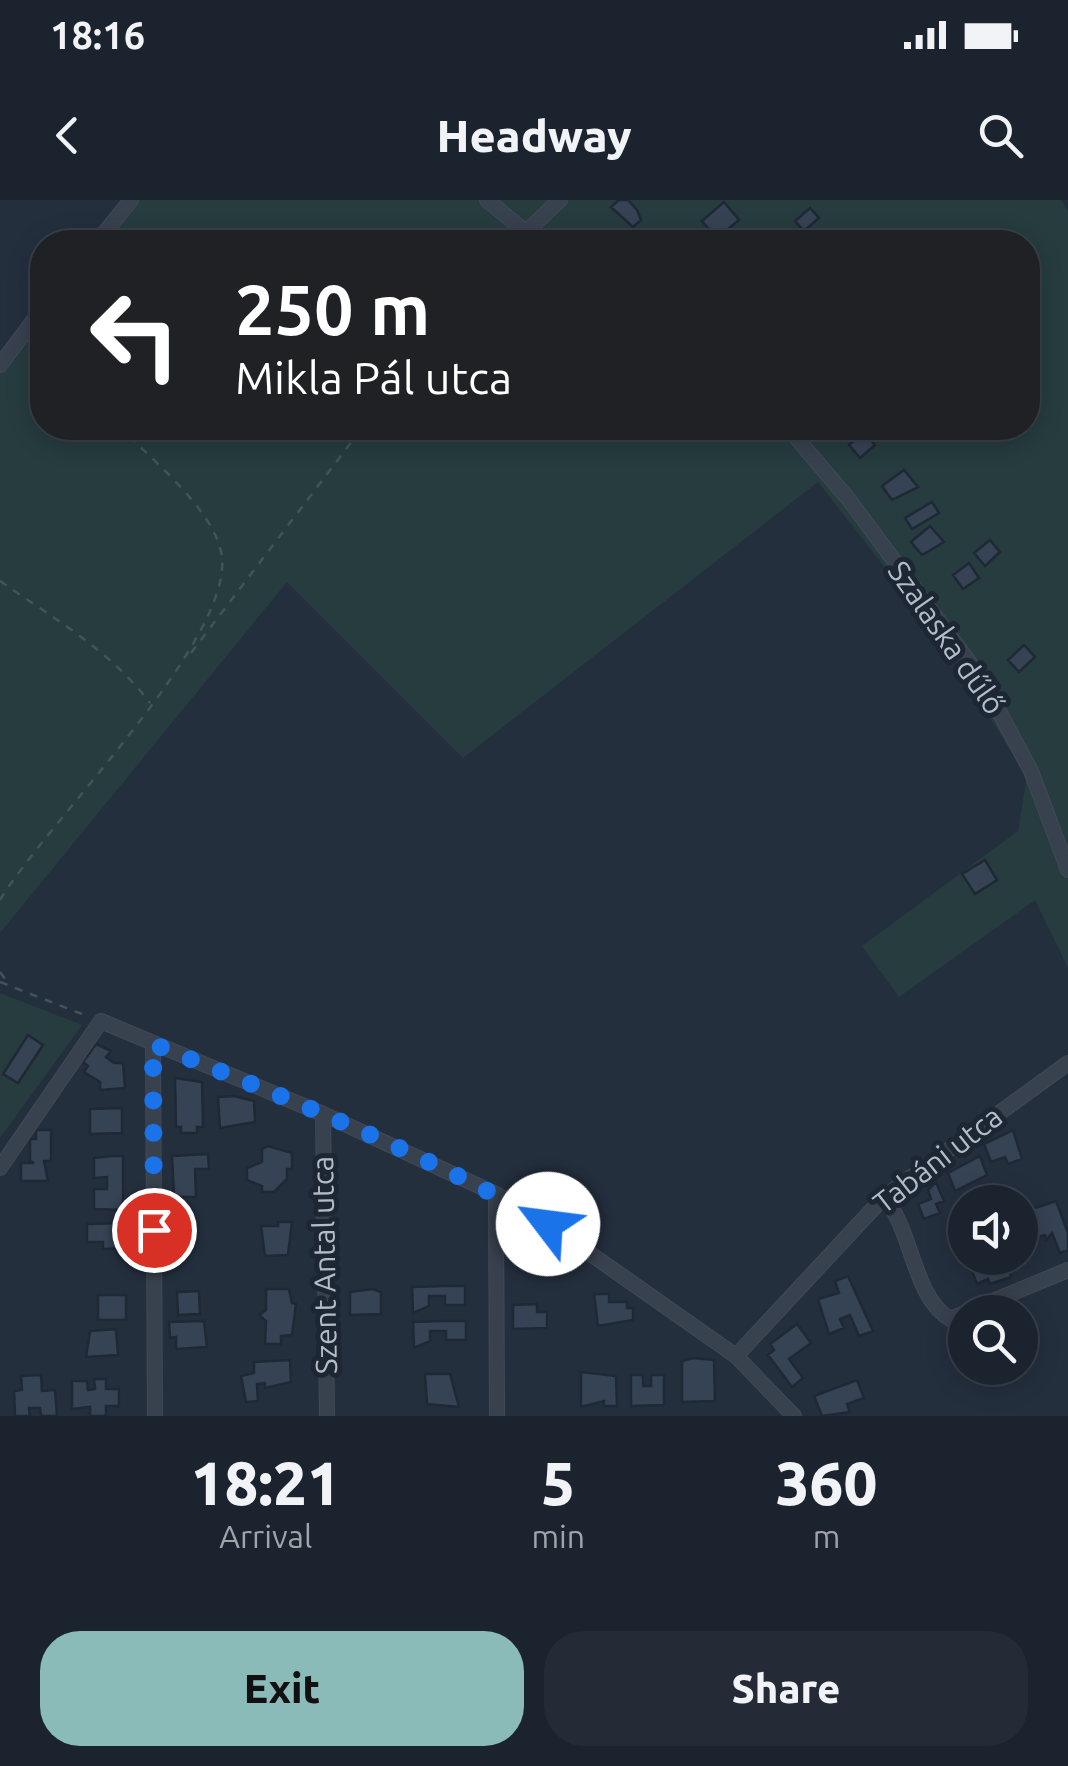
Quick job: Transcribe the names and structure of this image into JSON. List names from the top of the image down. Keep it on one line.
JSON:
{"streets":{"street":["Szalaska dűlő","Tabáni utca","Szent Antal utca"]},"page":{"status":"18:16","header":"Headway","turn":["250 m","Mikla Pál utca"],"eta":["18:21","Arrival","5","min","360","m"],"buttons":["Exit","Share"]}}
